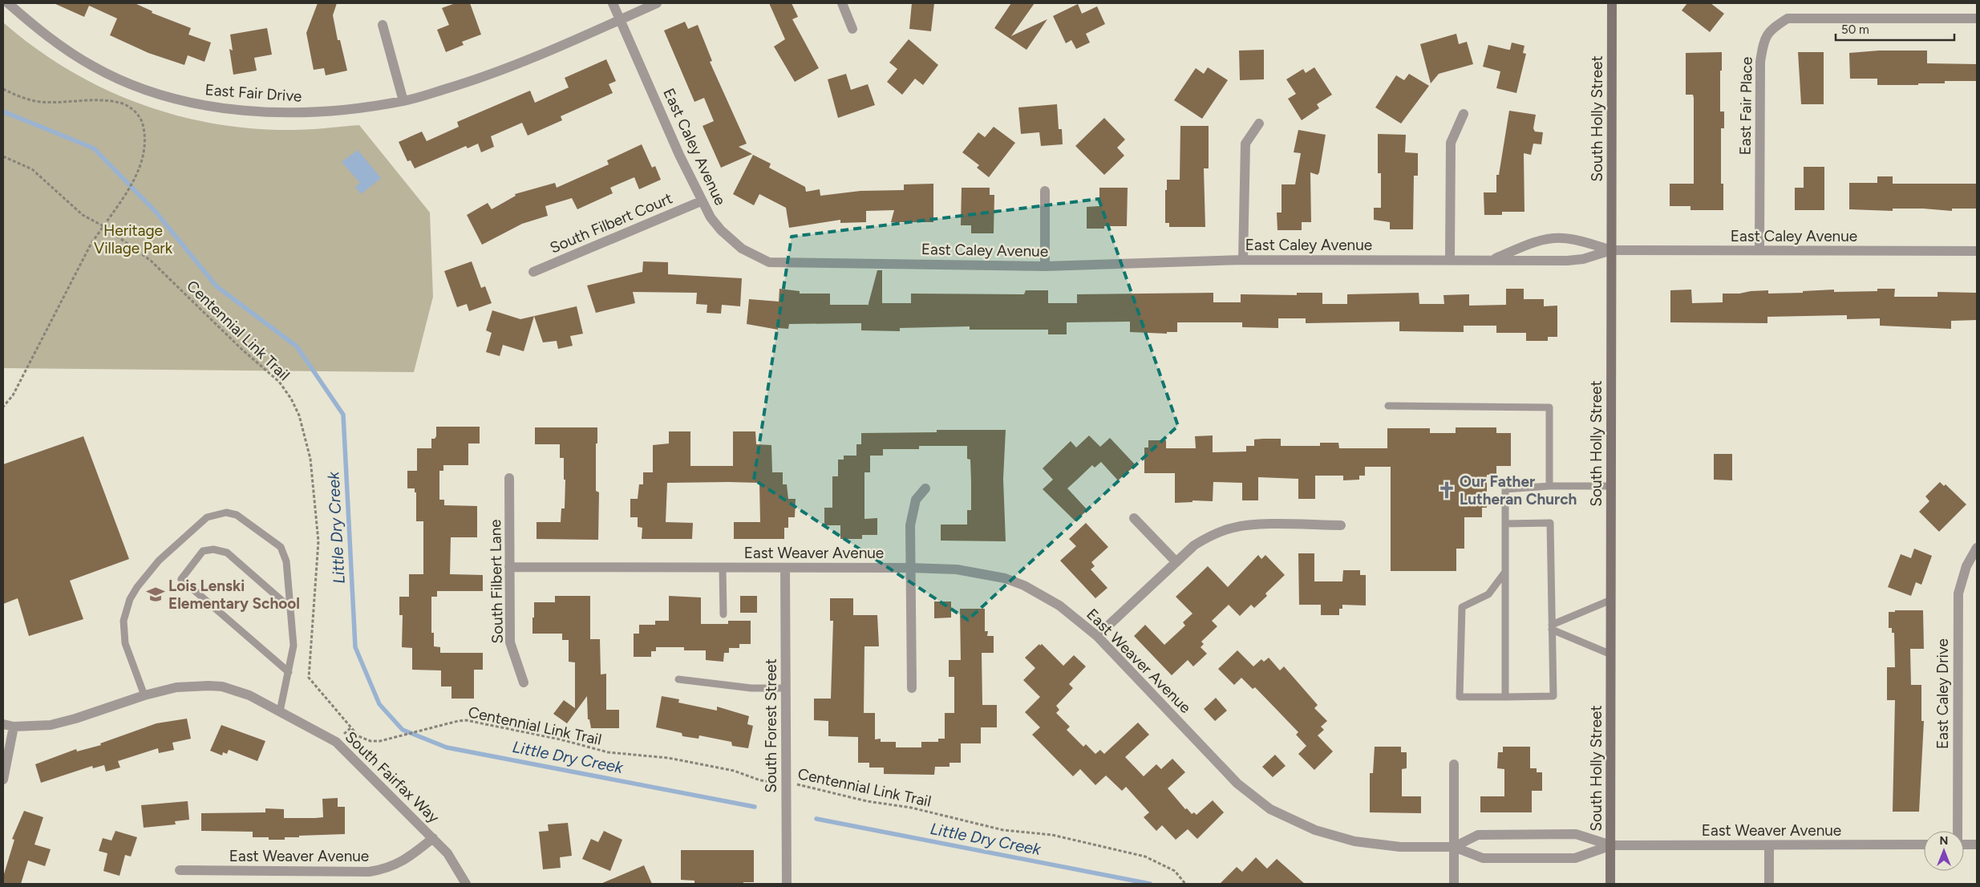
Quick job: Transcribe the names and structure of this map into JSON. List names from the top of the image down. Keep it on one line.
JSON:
{"streets":{"main road":["South Holly Street"],"street":["East Fair Drive","East Fair Place","East Caley Avenue","South Filbert Court","East Weaver Avenue","South Filbert Lane","East Caley Drive","South Forest Street","South Fairfax Way"],"path":["Centennial Link Trail"]},"crossings":[["East Fair Drive","East Caley Avenue"],["East Fair Place","East Caley Avenue"],["South Holly Street","East Caley Avenue"],["South Holly Street","East Weaver Avenue"],["East Caley Avenue","South Filbert Court"],["Centennial Link Trail","South Forest Street"],["East Weaver Avenue","South Filbert Lane"],["East Weaver Avenue","South Forest Street"],["East Weaver Avenue","South Fairfax Way"]],"water":["Little Dry Creek"],"parks":["Heritage Village Park"],"places":{"church":["Our Father Lutheran Church"],"school or university":["Lois Lenski Elementary School"]},"scale_bar":"50 m","north":"top"}
